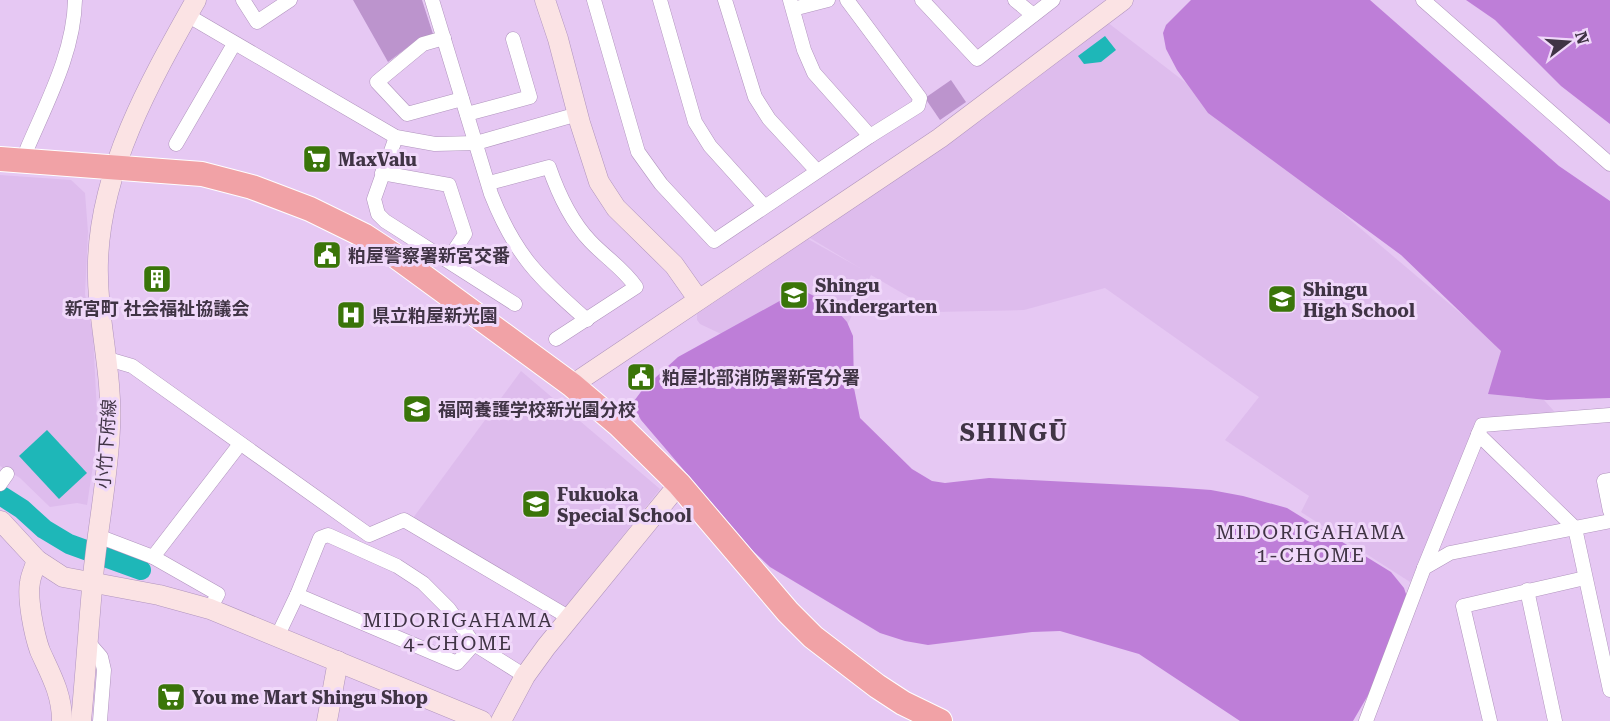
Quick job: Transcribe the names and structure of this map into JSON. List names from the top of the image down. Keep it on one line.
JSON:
{"streets":{"street":["小竹下府線"]},"districts":["SHINGŪ","MIDORIGAHAMA 1-CHOME","MIDORIGAHAMA 4-CHOME"],"places":{"supermarket":["MaxValu","You me Mart Shingu Shop"],"public building":["粕屋警察署新宮交番","粕屋北部消防署新宮分署"],"building":["新宮町 社会福祉協議会"],"school or university":["Shingu Kindergarten","Shingu High School","福岡養護学校新光園分校","Fukuoka Special School"],"hospital":["県立粕屋新光園"]},"north":"right"}
